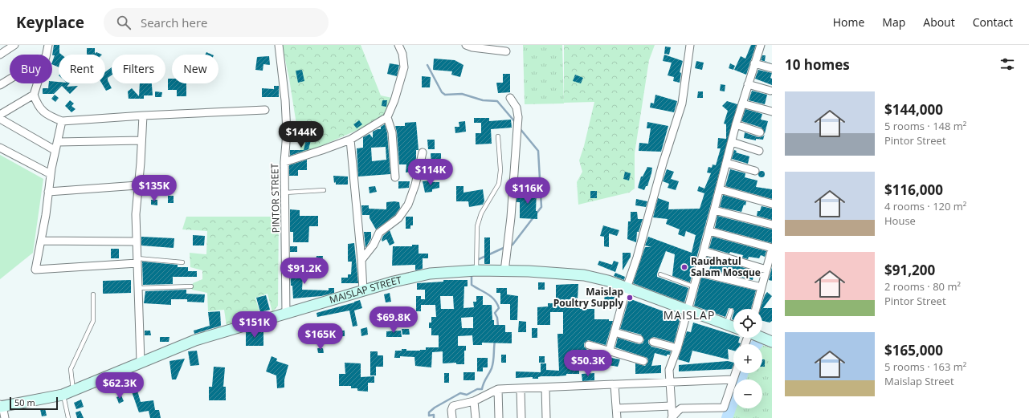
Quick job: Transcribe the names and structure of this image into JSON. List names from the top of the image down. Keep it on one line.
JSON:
{"streets":{"main road":["MAISLAP STREET"],"street":["PINTOR STREET"]},"crossings":[["PINTOR STREET","MAISLAP STREET"]],"districts":["MAISLAP"],"places":["Raudhatul Salam Mosque","Maislap Poultry Supply"],"scale_bar":"50 m","page":{"header":"Keyplace","search":"Search here","nav":["Home","Map","About","Contact"],"heading":"10 homes","chip":["Buy","Rent","Filters","New"],"list":[{"name":"$144,000","note":"5 rooms · 148 m² · Pintor Street"},{"name":"$116,000","note":"4 rooms · 120 m² · House"},{"name":"$91,200","note":"2 rooms · 80 m² · Pintor Street"},{"name":"$165,000","note":"5 rooms · 163 m² · Maislap Street"}],"price":["$144K","$114K","$135K","$116K","$91.2K","$69.8K","$151K","$165K","$50.3K","$62.3K"],"map_buttons":["+","−"],"scale":"50 m"}}
